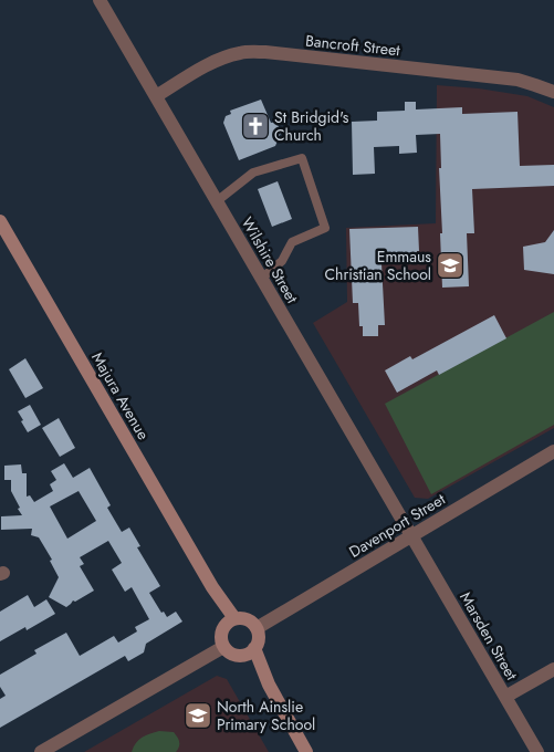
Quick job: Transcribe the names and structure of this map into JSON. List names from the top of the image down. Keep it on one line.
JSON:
{"streets":{"main road":["Majura Avenue"],"street":["Bancroft Street","Wilshire Street","Davenport Street","Marsden Street"]},"crossings":[["Bancroft Street","Wilshire Street"],["Wilshire Street","Davenport Street"],["Wilshire Street","Marsden Street"],["Majura Avenue","Davenport Street"],["Davenport Street","Marsden Street"]],"places":{"church":["St Bridgid's Church"],"school or university":["Emmaus Christian School","North Ainslie Primary School"]}}
